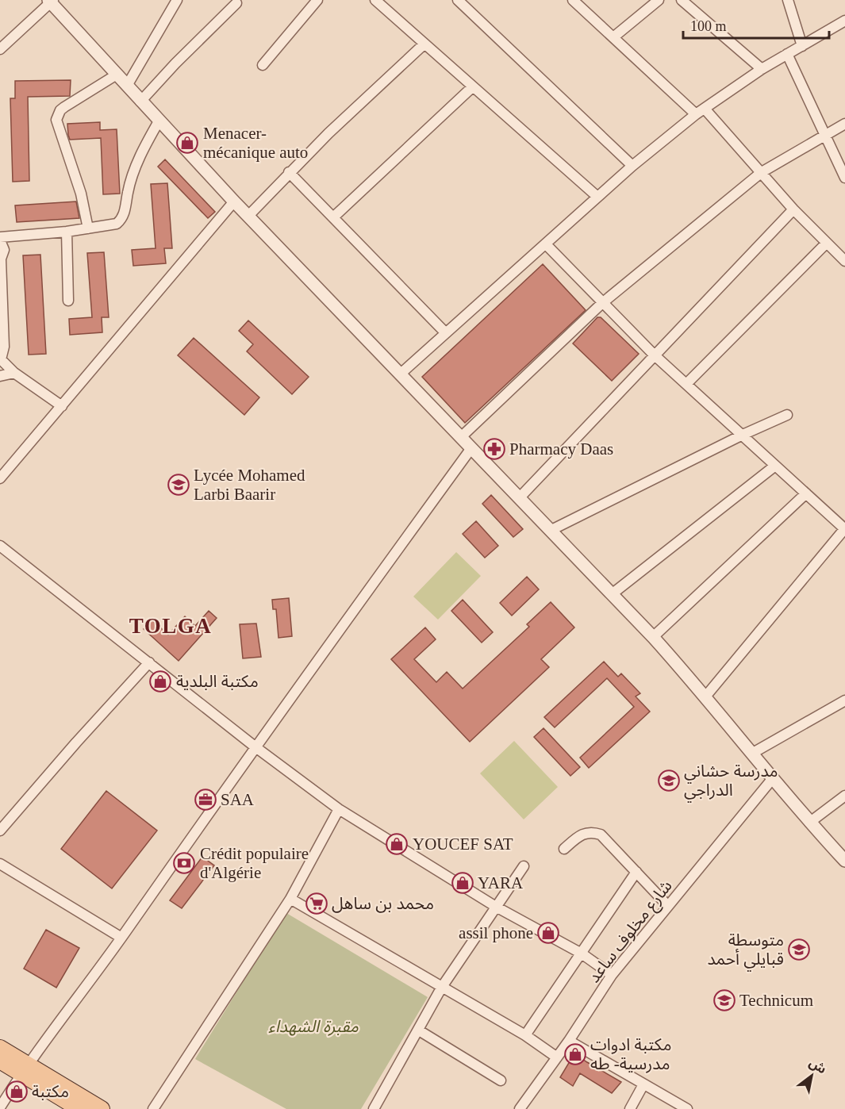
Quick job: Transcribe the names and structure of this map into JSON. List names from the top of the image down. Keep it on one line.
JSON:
{"streets":{"street":["شارع مخلوف ساعد"]},"districts":["TOLGA"],"parks":["مقبرة الشهداء"],"places":{"shop":["Menacer- mécanique auto","مكتبة البلدية","YOUCEF SAT","YARA","assil phone","مكتبة ادوات مدرسية- طه","مكتبة"],"pharmacy":["Pharmacy Daas"],"school or university":["Lycée Mohamed Larbi Baarir","مدرسة حشاني الدراجي","متوسطة قبايلي أحمد","Technicum"],"office":["SAA"],"bank":["Crédit populaire d'Algérie"],"supermarket":["محمد بن ساهل"]},"scale_bar":"100 m","north":"top right"}
